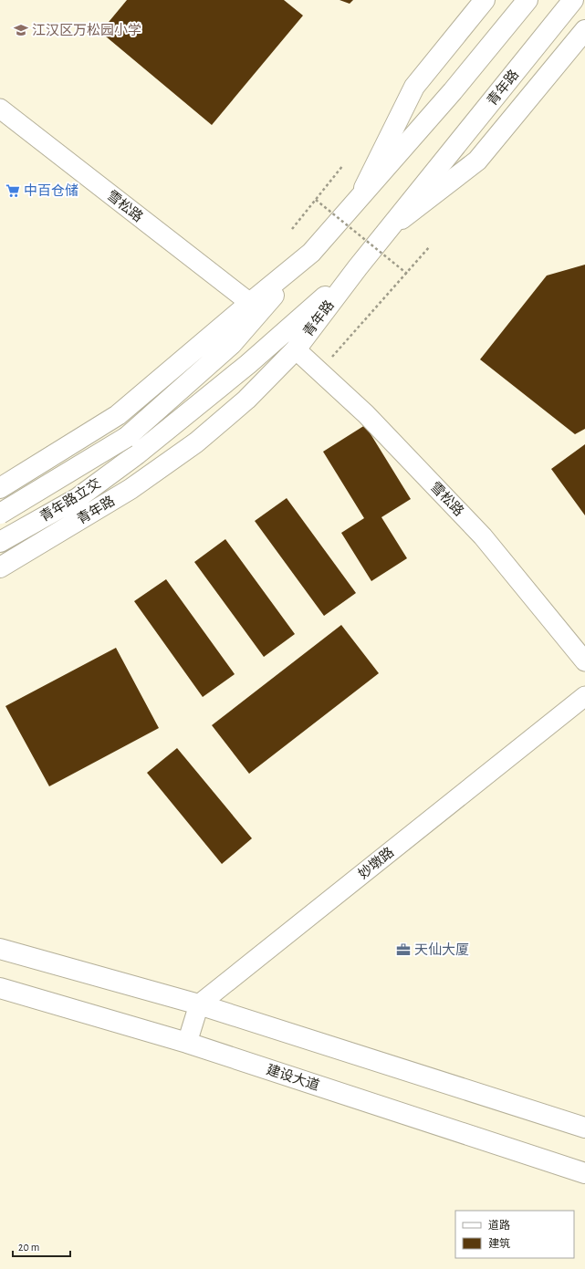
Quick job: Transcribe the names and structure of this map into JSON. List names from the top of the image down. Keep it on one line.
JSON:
{"streets":{"main road":["青年路","青年路立交","建设大道"],"street":["雪松路","妙墩路"]},"crossings":[["青年路","雪松路"],["青年路","青年路立交"]],"places":{"school or university":["江汉区万松园小学"],"supermarket":["中百仓储"],"office":["天仙大厦"]},"legend":["道路","建筑"],"scale_bar":"20 m"}
